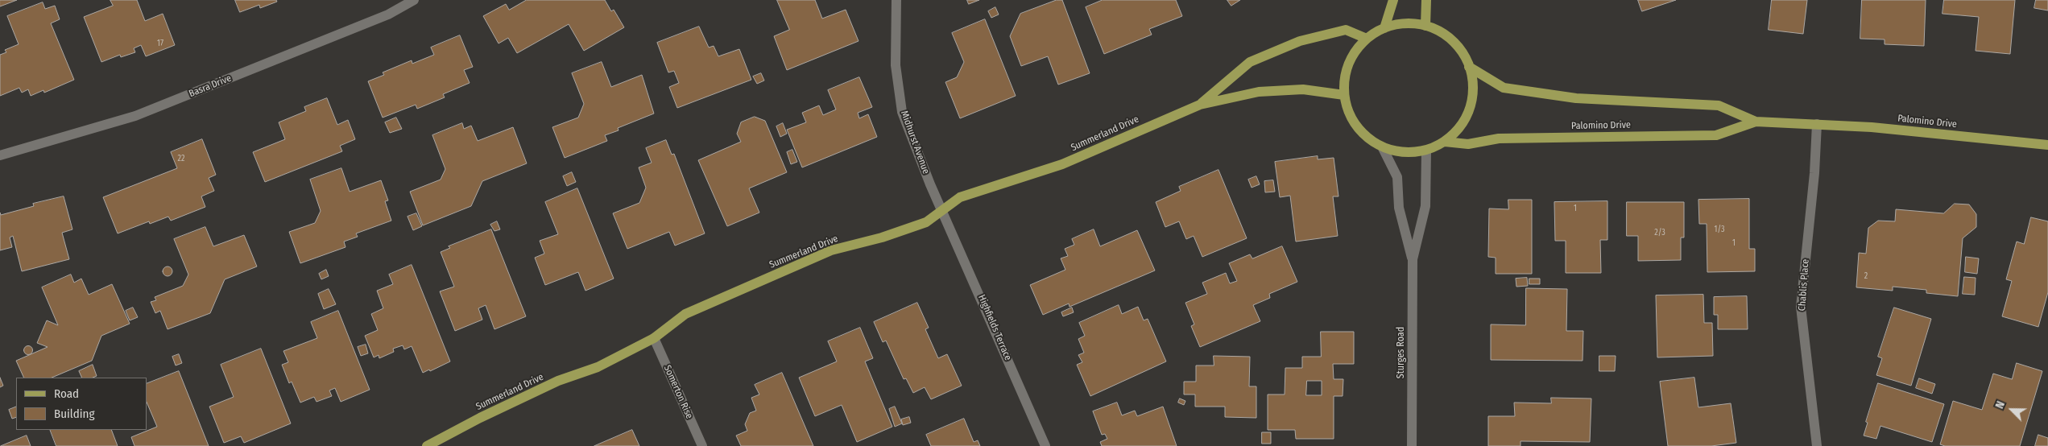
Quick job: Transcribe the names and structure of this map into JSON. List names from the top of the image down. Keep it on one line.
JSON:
{"streets":{"main road":["Palomino Drive","Summerland Drive"],"street":["Basra Drive","Midhurst Avenue","Chablis Place","Highfields Terrace","Sturges Road","Somerton Rise"]},"crossings":[["Palomino Drive","Summerland Drive"],["Palomino Drive","Chablis Place"],["Palomino Drive","Sturges Road"],["Summerland Drive","Midhurst Avenue"],["Summerland Drive","Highfields Terrace"],["Summerland Drive","Sturges Road"],["Summerland Drive","Somerton Rise"],["Midhurst Avenue","Highfields Terrace"]],"house_numbers":["17","22","1","1/3","2/3","1","2"],"legend":["Road","Building"],"north":"top left"}
